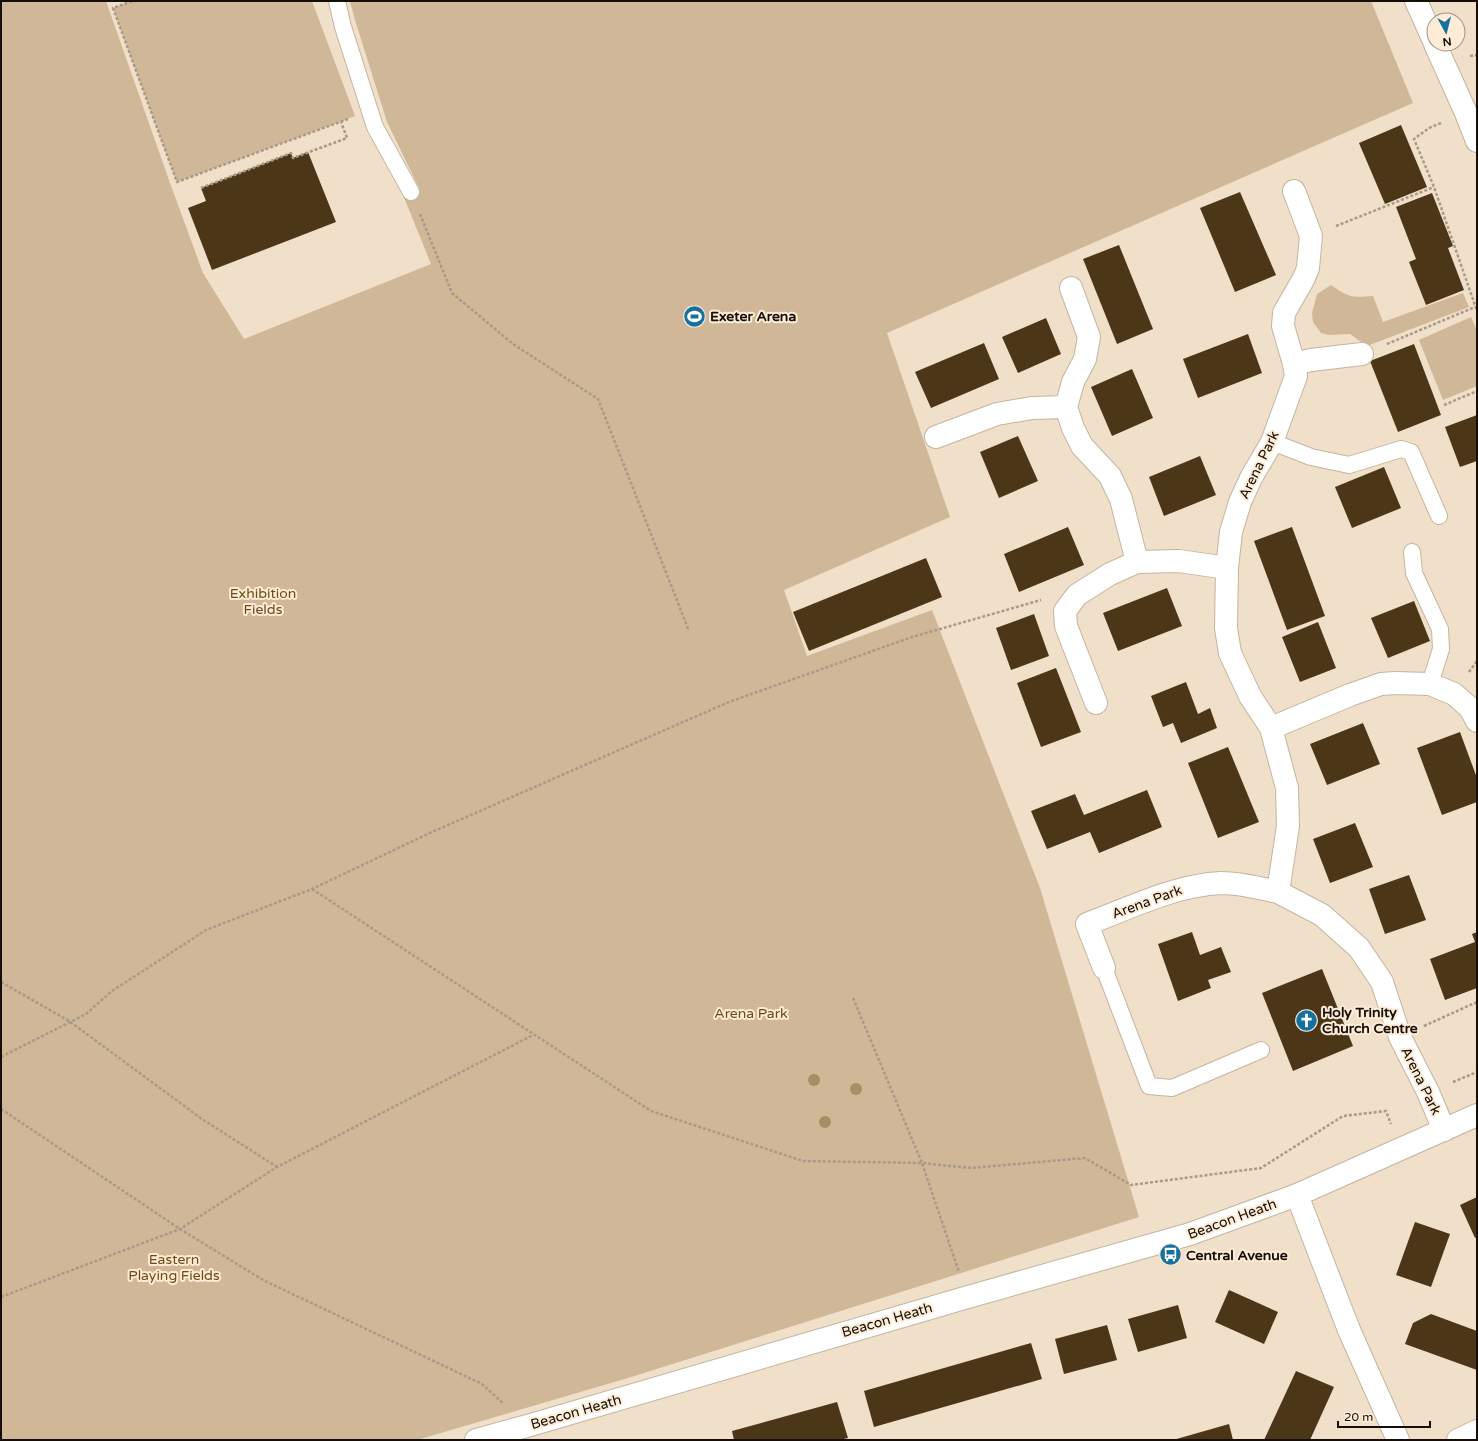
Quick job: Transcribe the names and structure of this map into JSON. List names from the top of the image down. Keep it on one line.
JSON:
{"streets":{"street":["Arena Park","Beacon Heath"]},"crossings":[["Arena Park","Beacon Heath"]],"parks":["Exhibition Fields","Arena Park","Eastern Playing Fields"],"places":{"sports":["Exeter Arena"],"church":["Holy Trinity Church Centre"],"bus stop":["Central Avenue"]},"scale_bar":"20 m","north":"bottom"}
